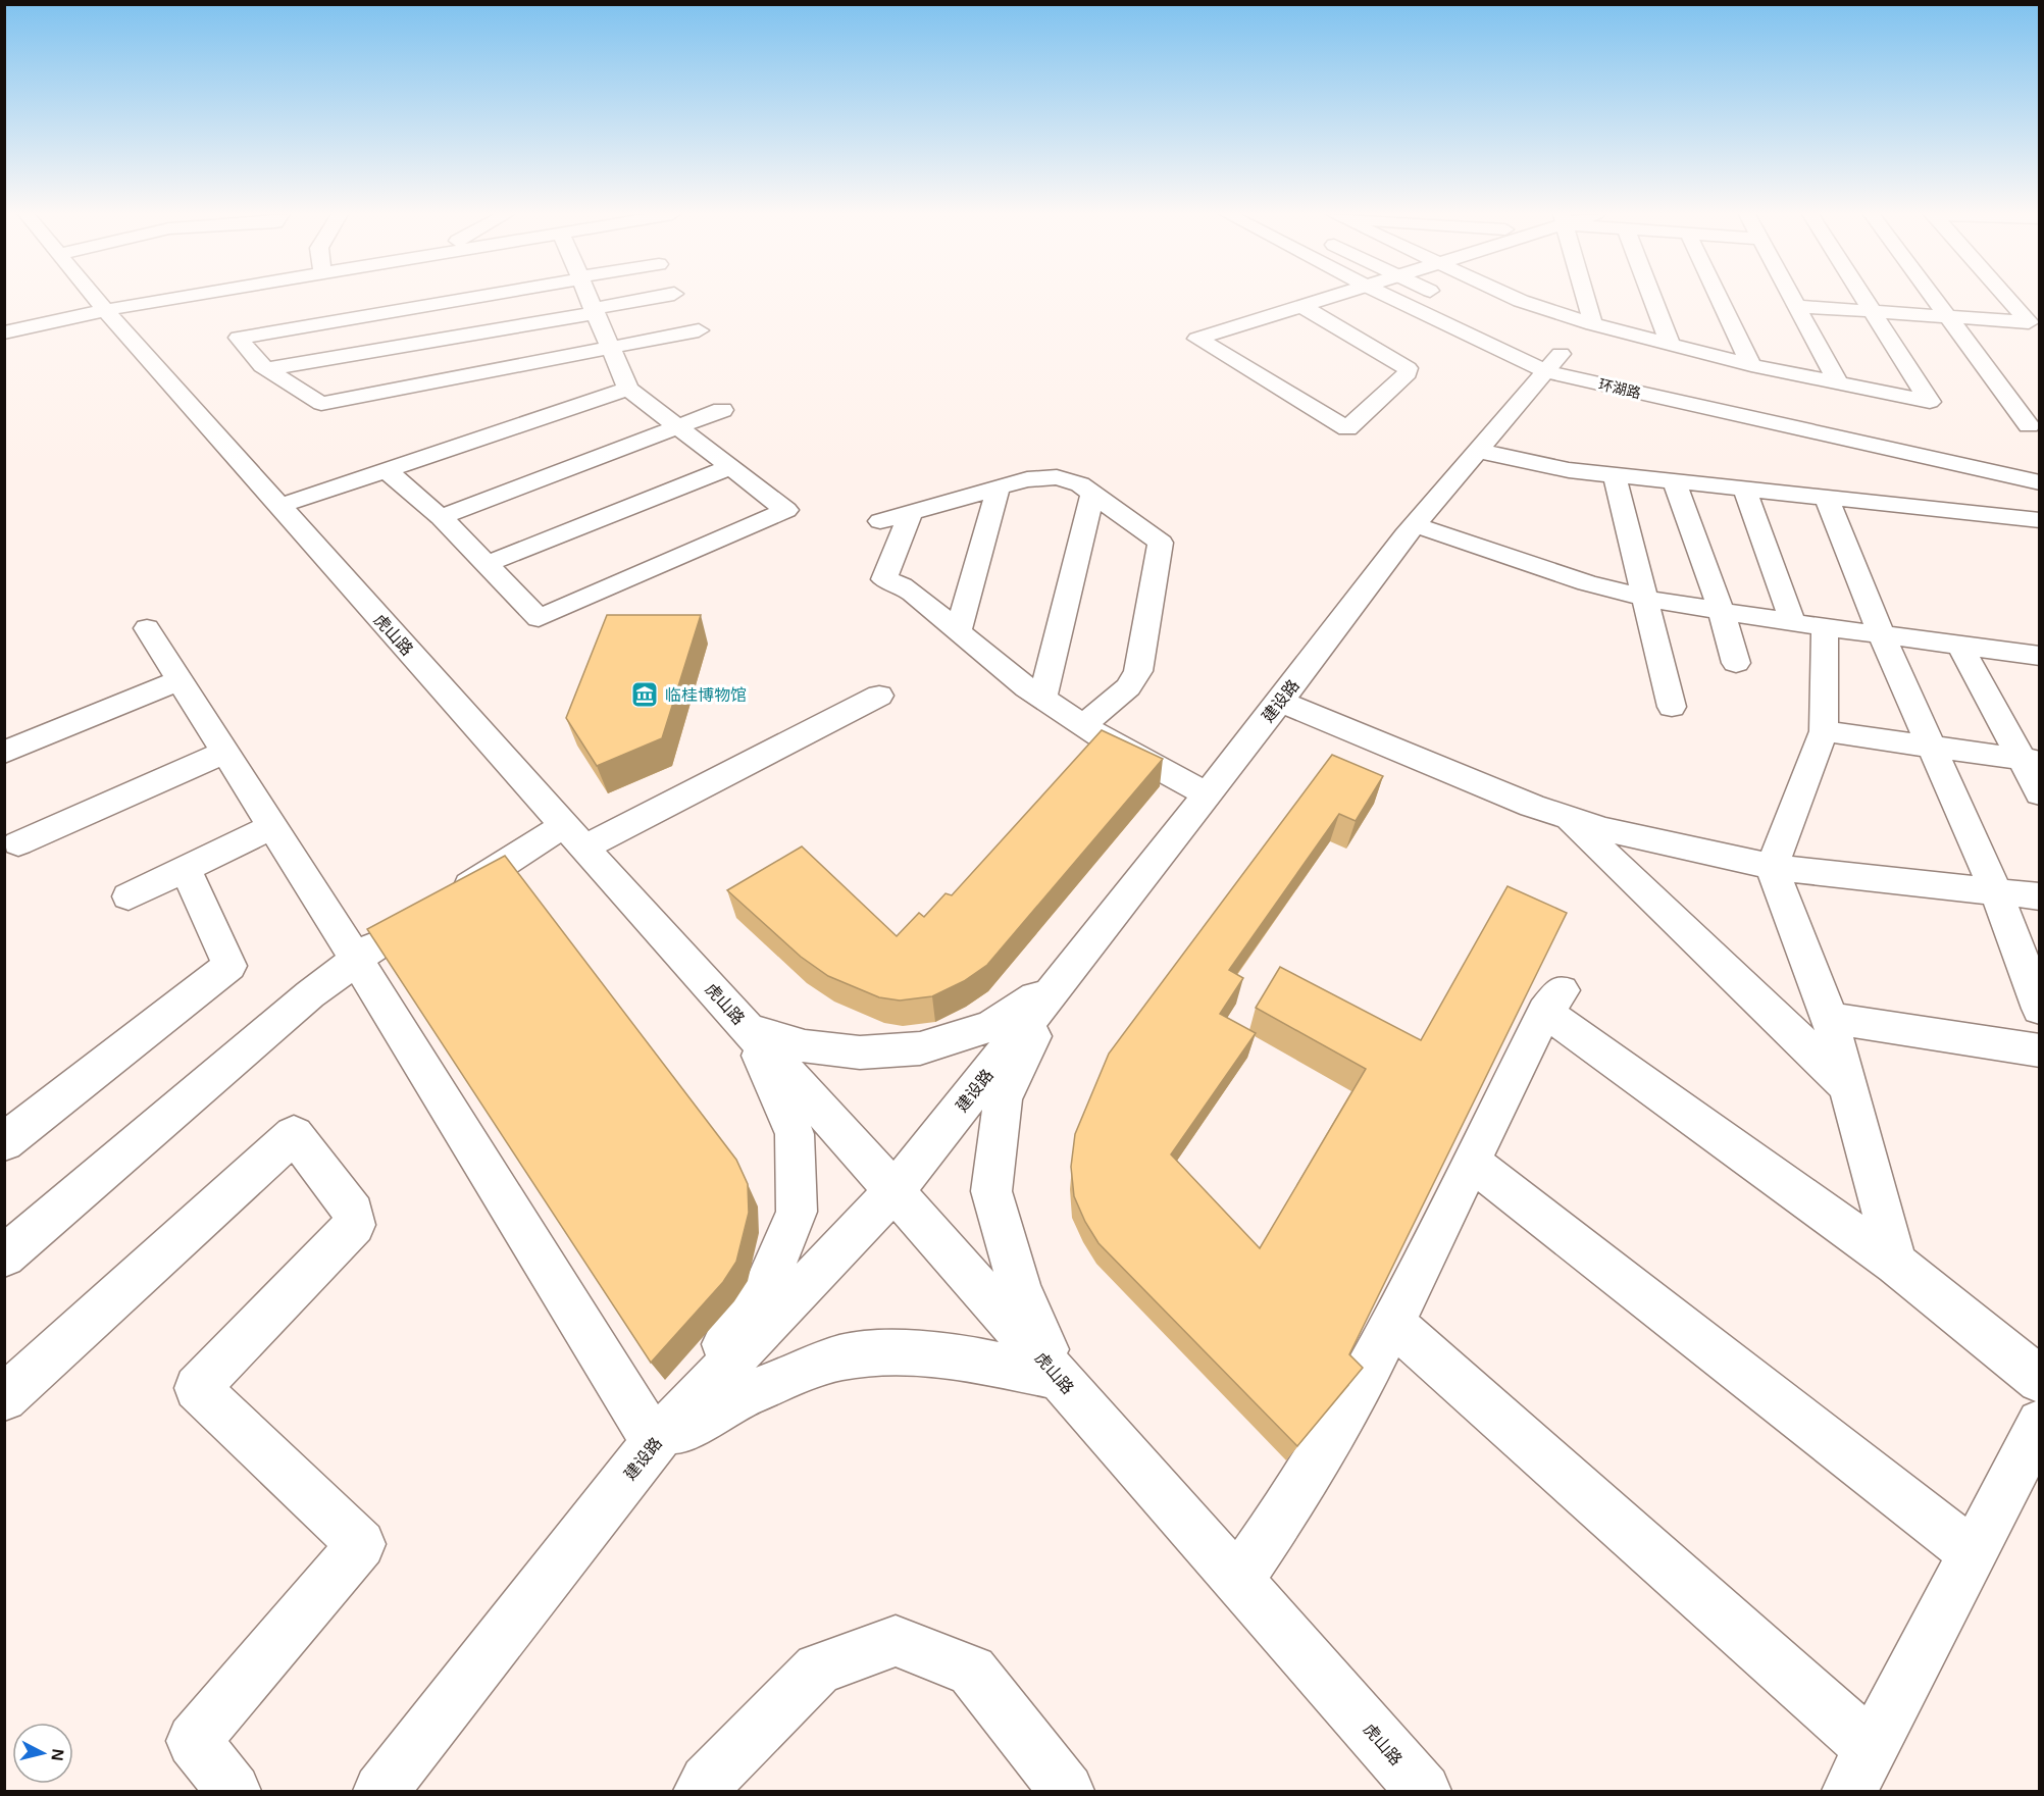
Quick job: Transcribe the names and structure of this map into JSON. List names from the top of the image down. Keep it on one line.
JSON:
{"streets":{"street":["环湖路","虎山路","建设路"]},"crossings":[["环湖路","建设路"],["虎山路","建设路"]],"places":{"museum":["临桂博物馆"]},"north":"right"}
